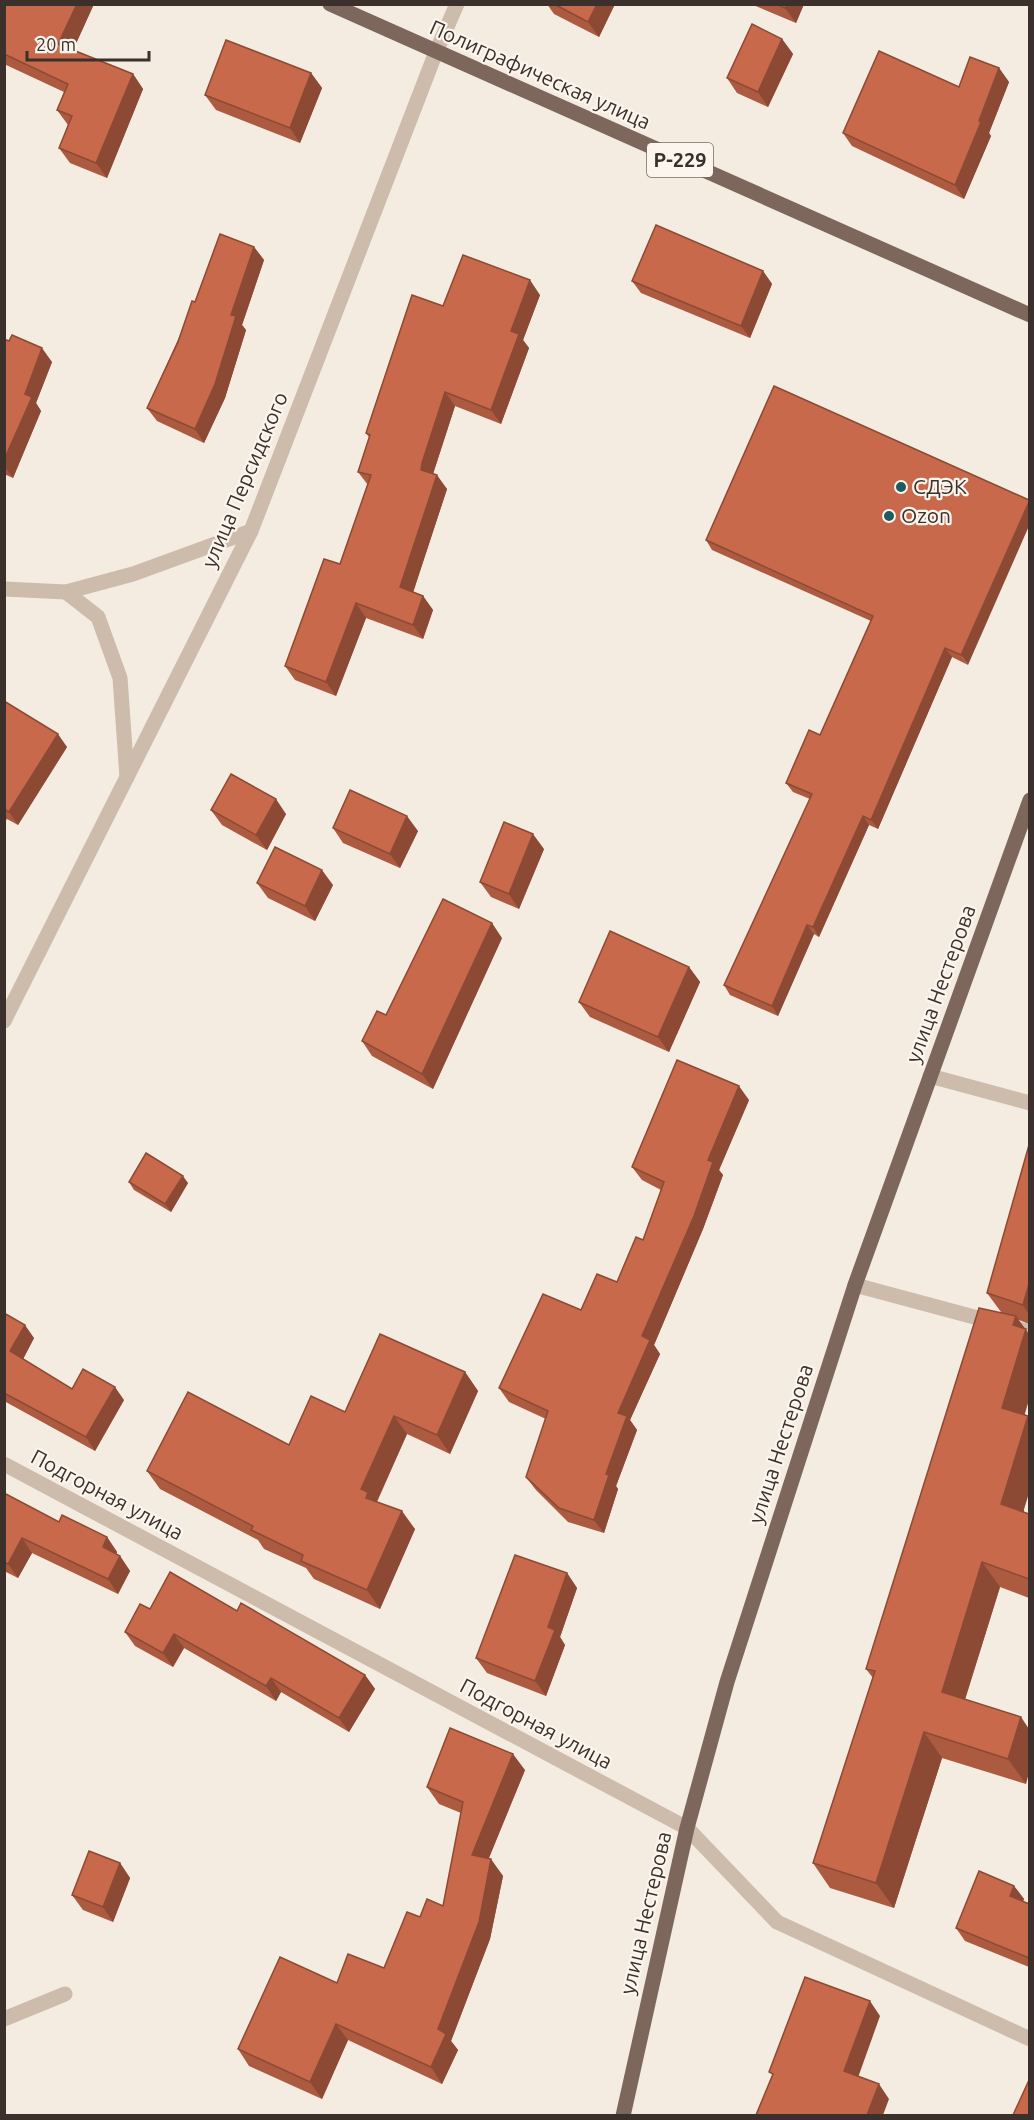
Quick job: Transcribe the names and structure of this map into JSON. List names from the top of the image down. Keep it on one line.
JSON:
{"streets":{"main road":["Полиграфическая улица","Р-229","улица Нестерова"],"street":["улица Персидского","Подгорная улица"]},"crossings":[["Полиграфическая улица","улица Персидского"],["улица Нестерова","Подгорная улица"]],"places":["СДЭК","Ozon"],"scale_bar":"20 m"}
